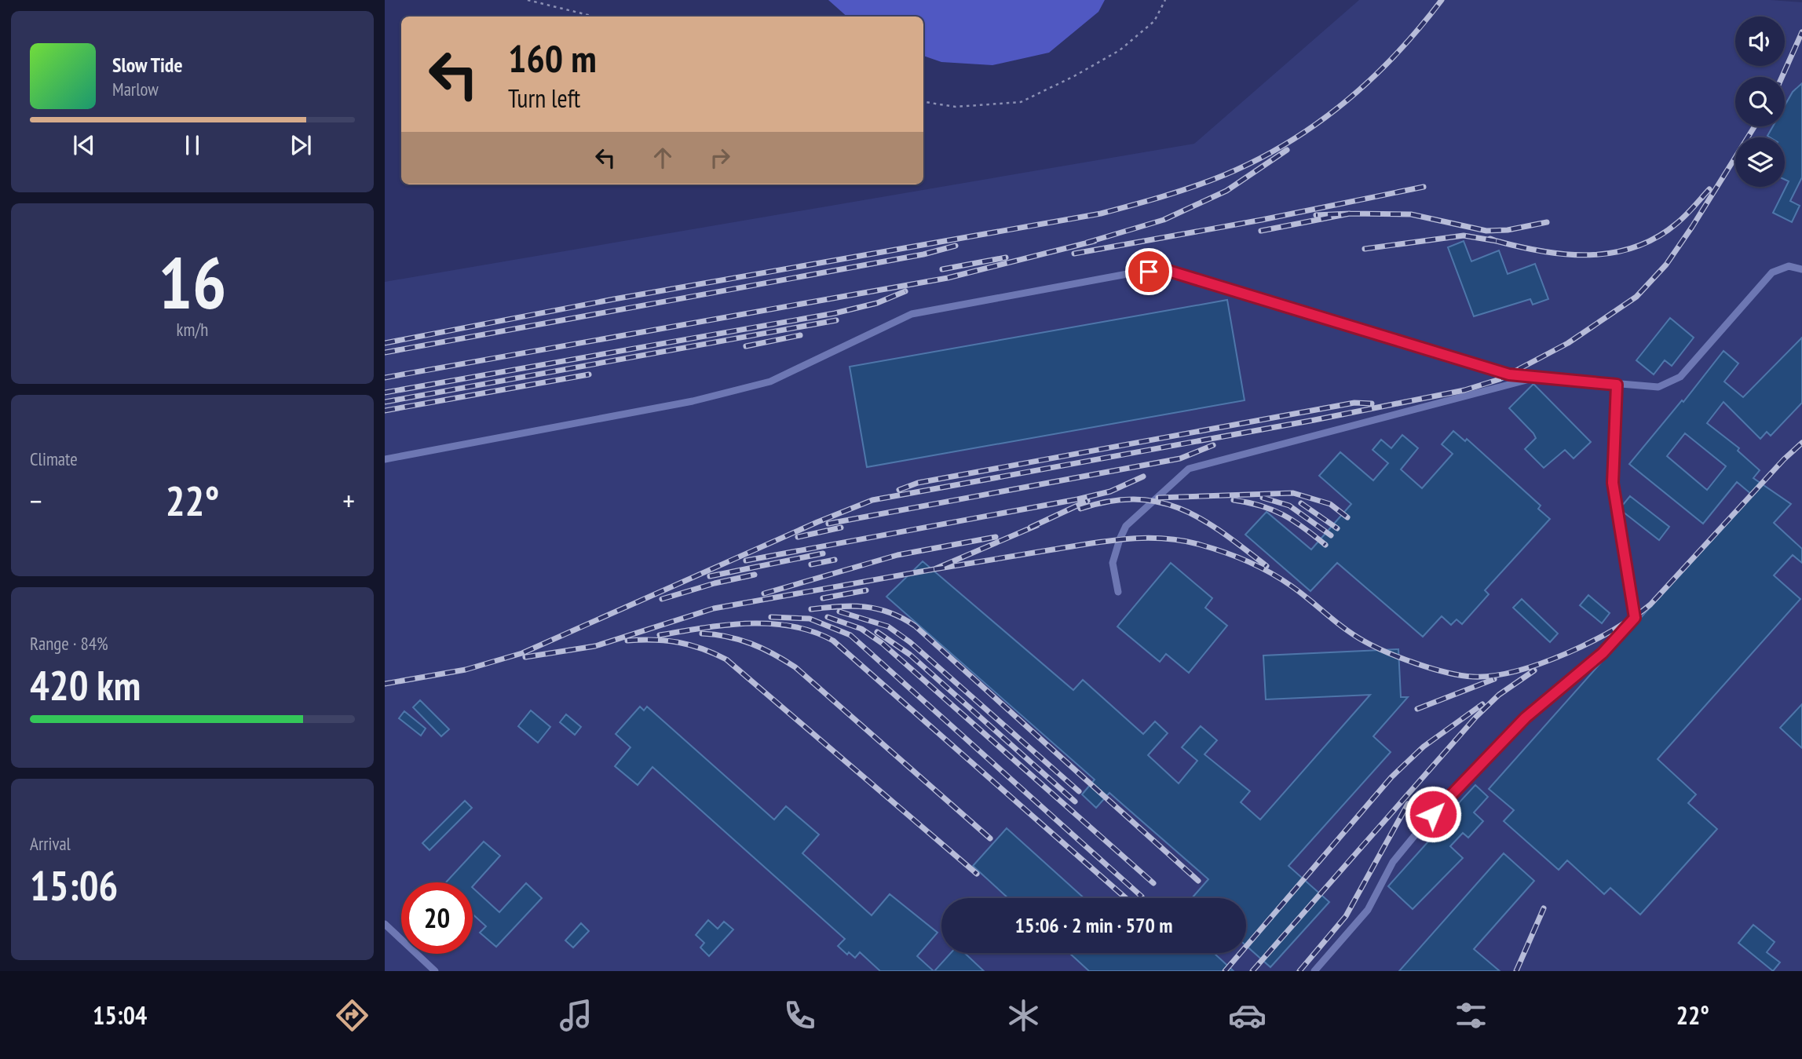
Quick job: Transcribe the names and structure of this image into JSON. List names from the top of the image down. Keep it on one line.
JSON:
{"page":{"turn":["160 m","Turn left"],"song":["Slow Tide","Marlow"],"tile":[["16","km/h"],"Climate",["Range · 84%","420 km"],["Arrival","15:06"]],"heat":["−","22°","+"],"limit":"20","trip":"15:06 · 2 min · 570 m","tabs":["15:04","22°"]}}
